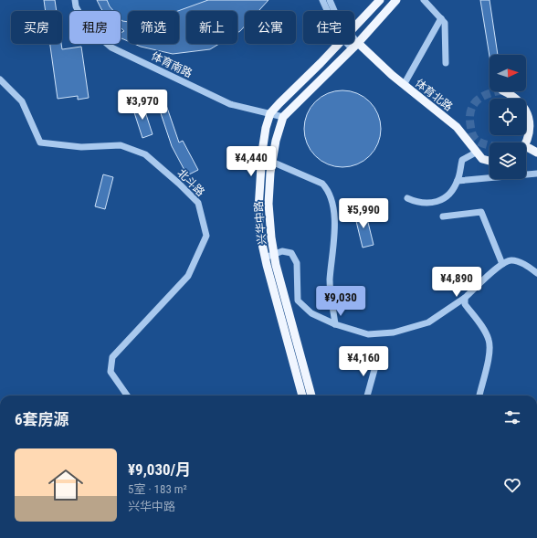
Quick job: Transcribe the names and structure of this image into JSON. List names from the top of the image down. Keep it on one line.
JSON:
{"streets":{"main road":["体育北路","兴华中路"],"street":["体育南路","北斗路"]},"crossings":[["体育南路","兴华中路"],["体育北路","兴华中路"]],"north":"right","page":{"chip":["买房","租房","筛选","新上","公寓","住宅"],"price":["¥3,970","¥4,440","¥5,990","¥4,890","¥9,030","¥4,160"],"heading":"6套房源","list":[{"name":"¥9,030/月","note":"5室 · 183 m² · 兴华中路"}]}}
